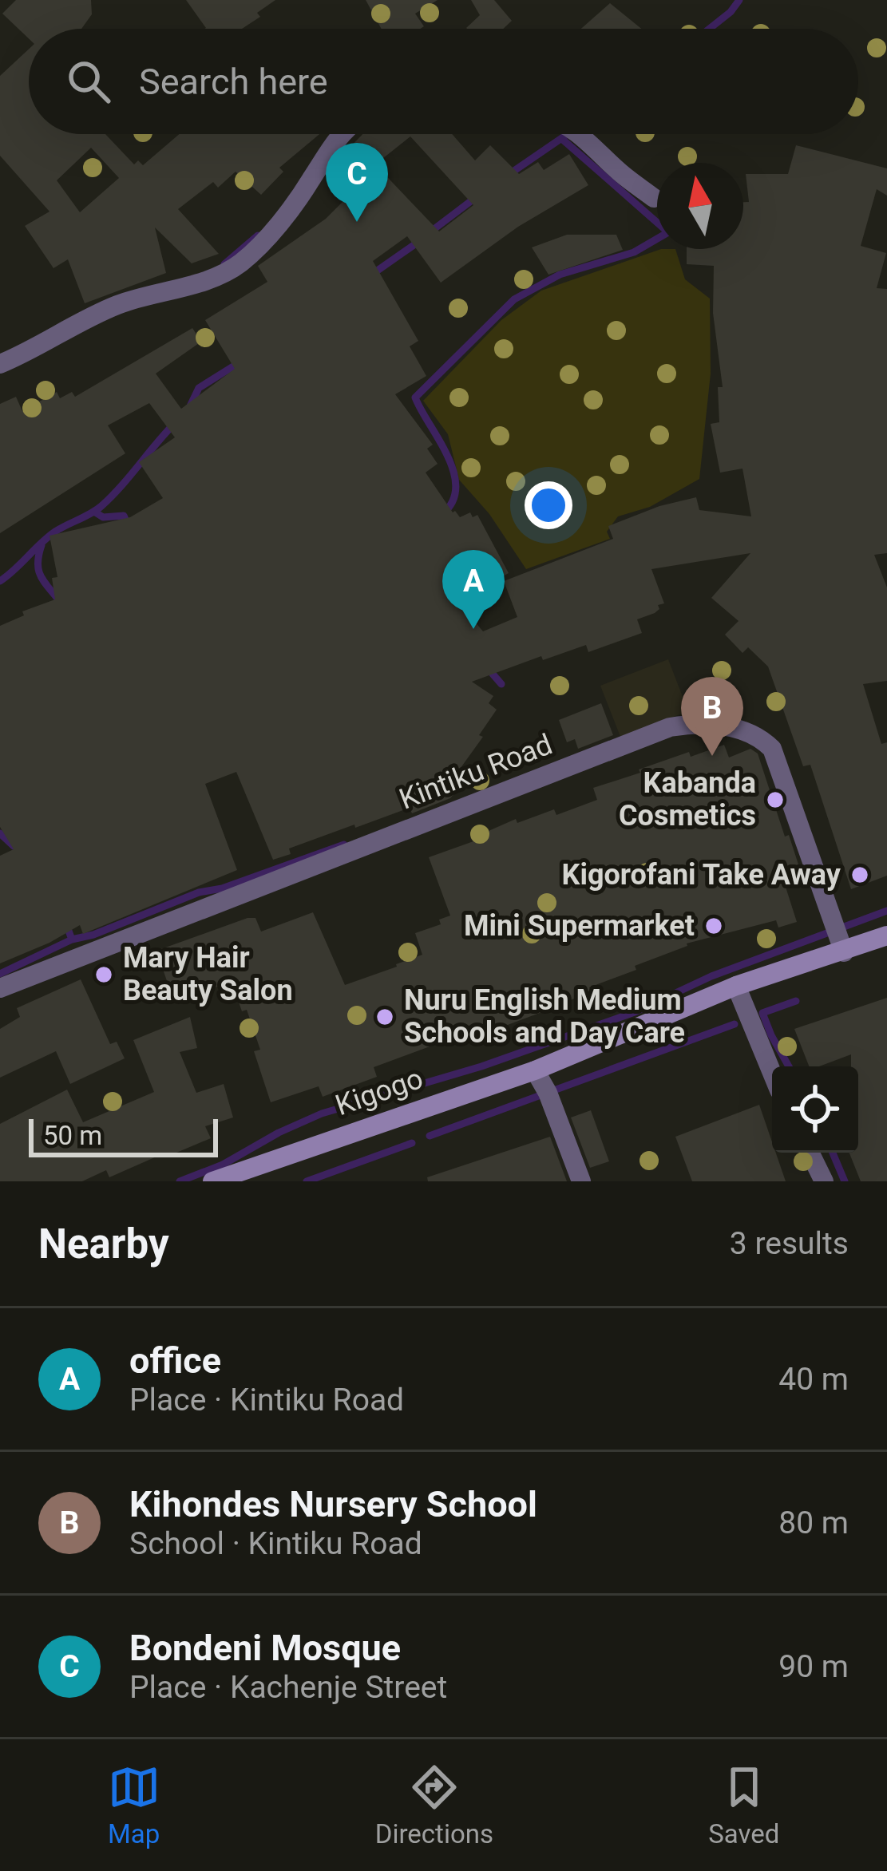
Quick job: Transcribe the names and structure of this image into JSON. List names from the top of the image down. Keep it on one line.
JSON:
{"streets":{"main road":["Kigogo"],"street":["Kintiku Road"]},"crossings":[["Kintiku Road","Kigogo"]],"places":["Kabanda Cosmetics","Kigorofani Take Away","Mini Supermarket","Mary Hair Beauty Salon","Nuru English Medium Schools and Day Care"],"scale_bar":"50 m","north":"top","page":{"search":"Search here","pins":["C","A","B"],"scale":"50 m","heading":["Nearby","3 results"],"list":[{"mark":"A","name":"office","note":"Place · Kintiku Road","value":"40 m"},{"mark":"B","name":"Kihondes Nursery School","note":"School · Kintiku Road","value":"80 m"},{"mark":"C","name":"Bondeni Mosque","note":"Place · Kachenje Street","value":"90 m"}],"nav":["Map","Directions","Saved"]}}
